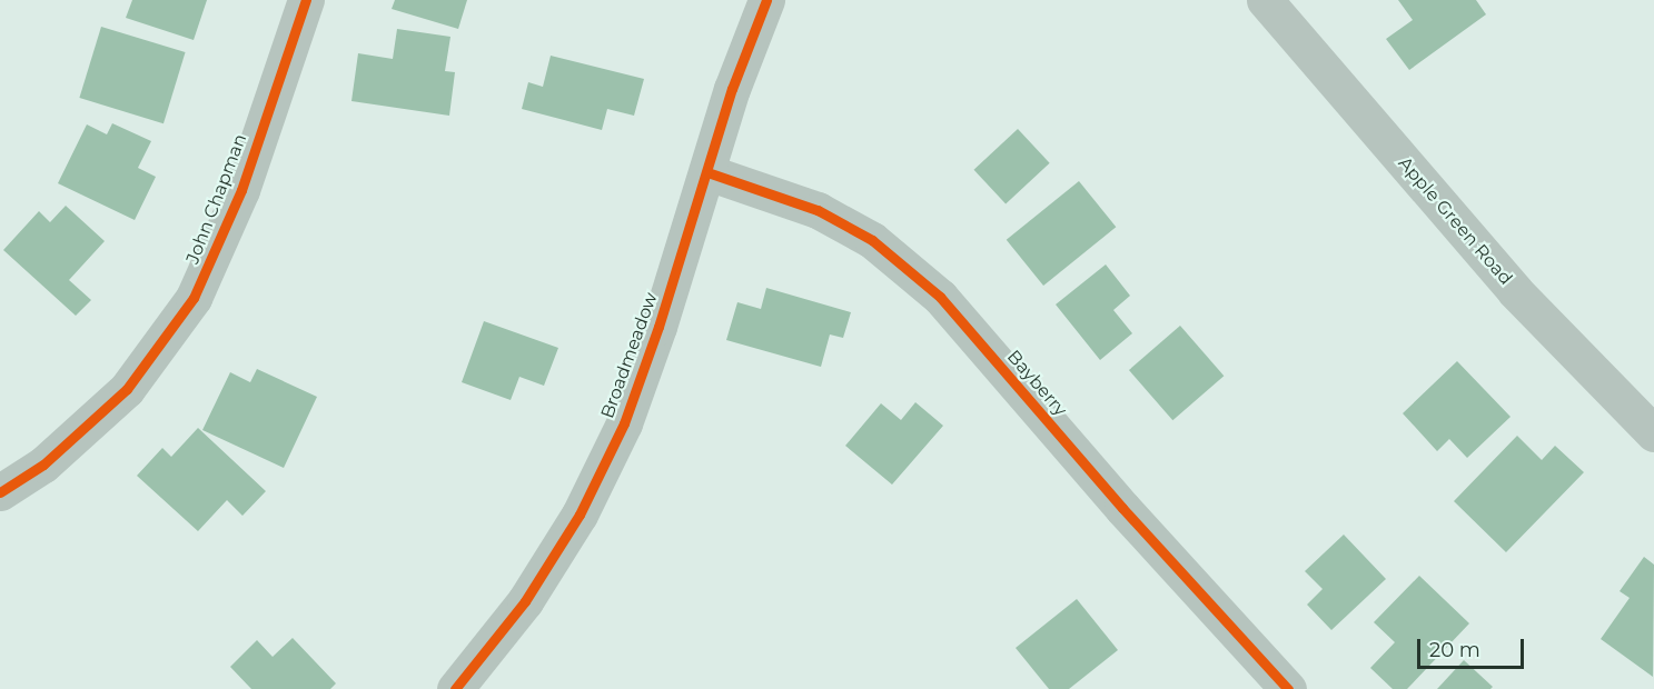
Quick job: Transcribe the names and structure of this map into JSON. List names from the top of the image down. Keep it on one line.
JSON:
{"streets":{"street":["John Chapman","Apple Green Road","Broadmeadow","Bayberry"]},"crossings":[["Broadmeadow","Bayberry"]],"scale_bar":"20 m"}
